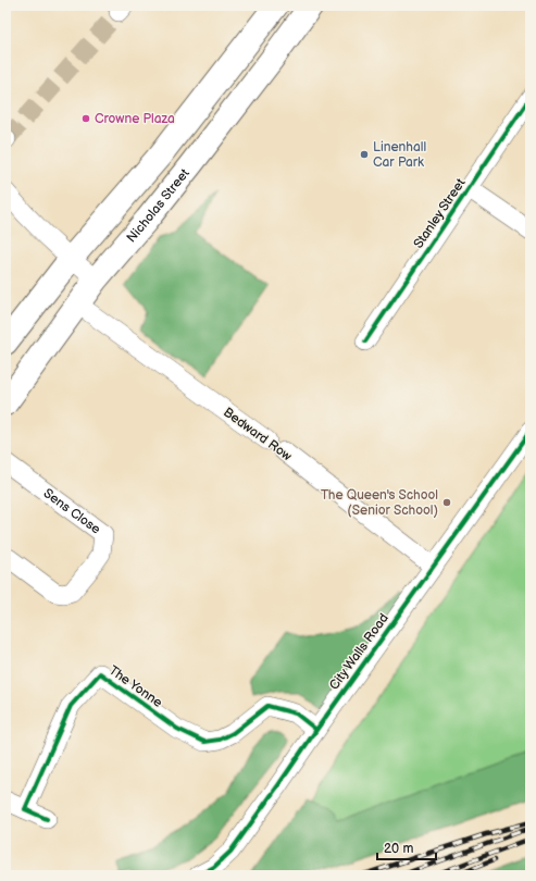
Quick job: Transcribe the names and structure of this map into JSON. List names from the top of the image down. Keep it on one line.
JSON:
{"streets":{"highway":["Nicholas Street"],"street":["Stanley Street","Bedward Row","Sens Close","City Walls Road","The Yonne"]},"crossings":[["Nicholas Street","Bedward Row"],["Bedward Row","City Walls Road"],["City Walls Road","The Yonne"]],"places":["Crowne Plaza","Linenhall Car Park","The Queen's School (Senior School)"],"scale_bar":"20 m"}
